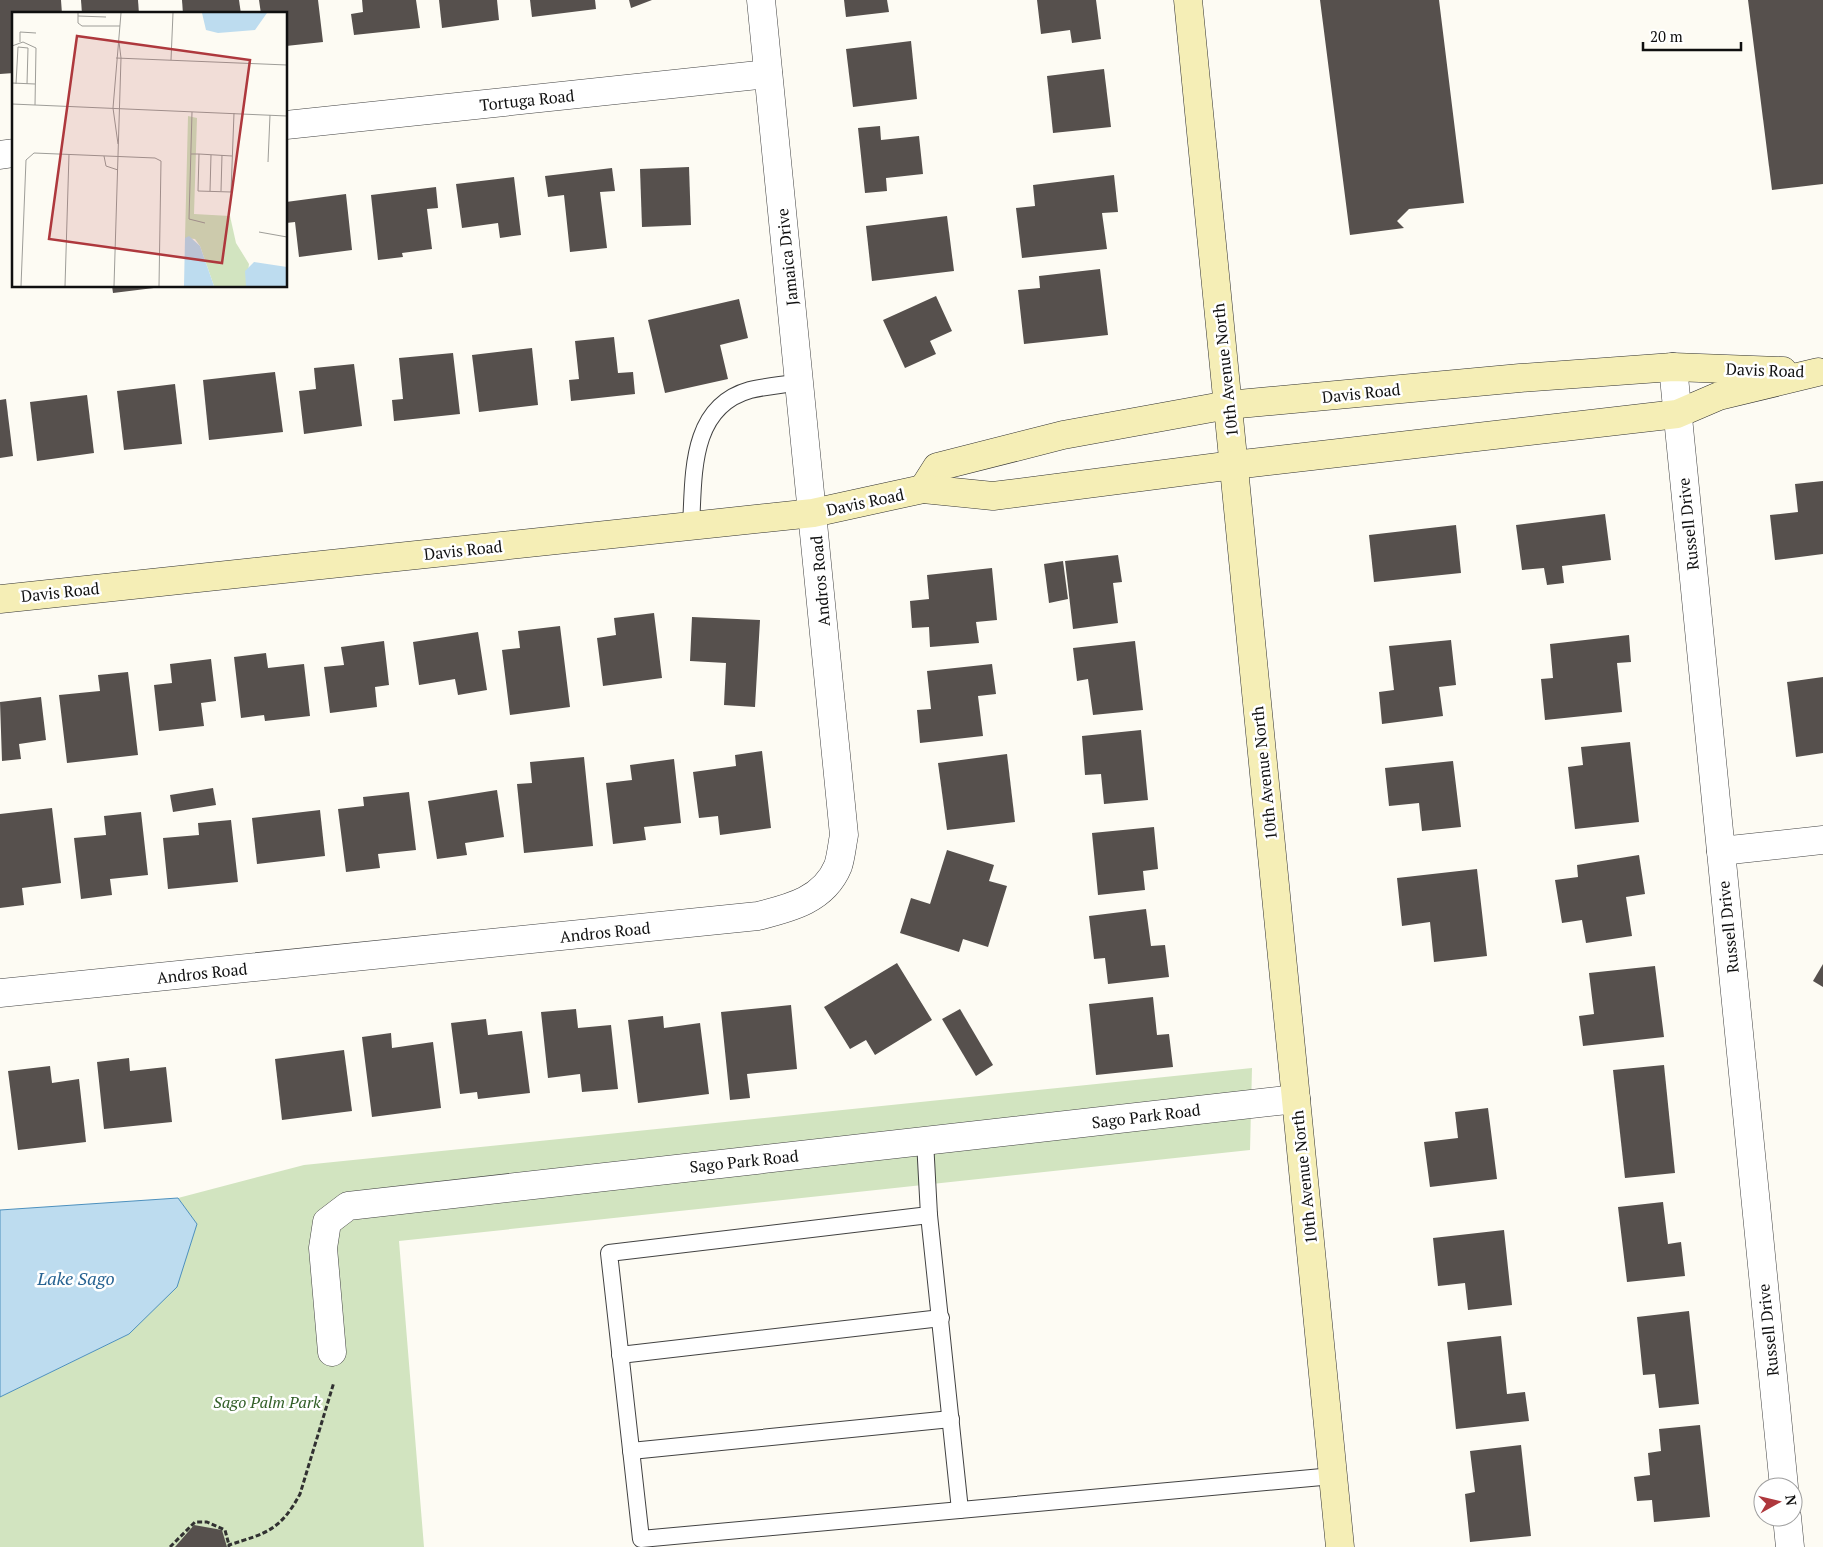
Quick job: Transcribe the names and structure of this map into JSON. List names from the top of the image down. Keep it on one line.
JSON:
{"streets":{"street":["Tortuga Road","Jamaica Drive","10th Avenue North","Davis Road","Russell Drive","Andros Road","Sago Park Road"]},"crossings":[["Tortuga Road","Jamaica Drive"],["Jamaica Drive","Davis Road"],["Jamaica Drive","Andros Road"],["10th Avenue North","Davis Road"],["10th Avenue North","Sago Park Road"],["Davis Road","Russell Drive"],["Davis Road","Andros Road"]],"water":["Lake Sago"],"parks":["Sago Palm Park"],"scale_bar":"20 m","north":"right"}
